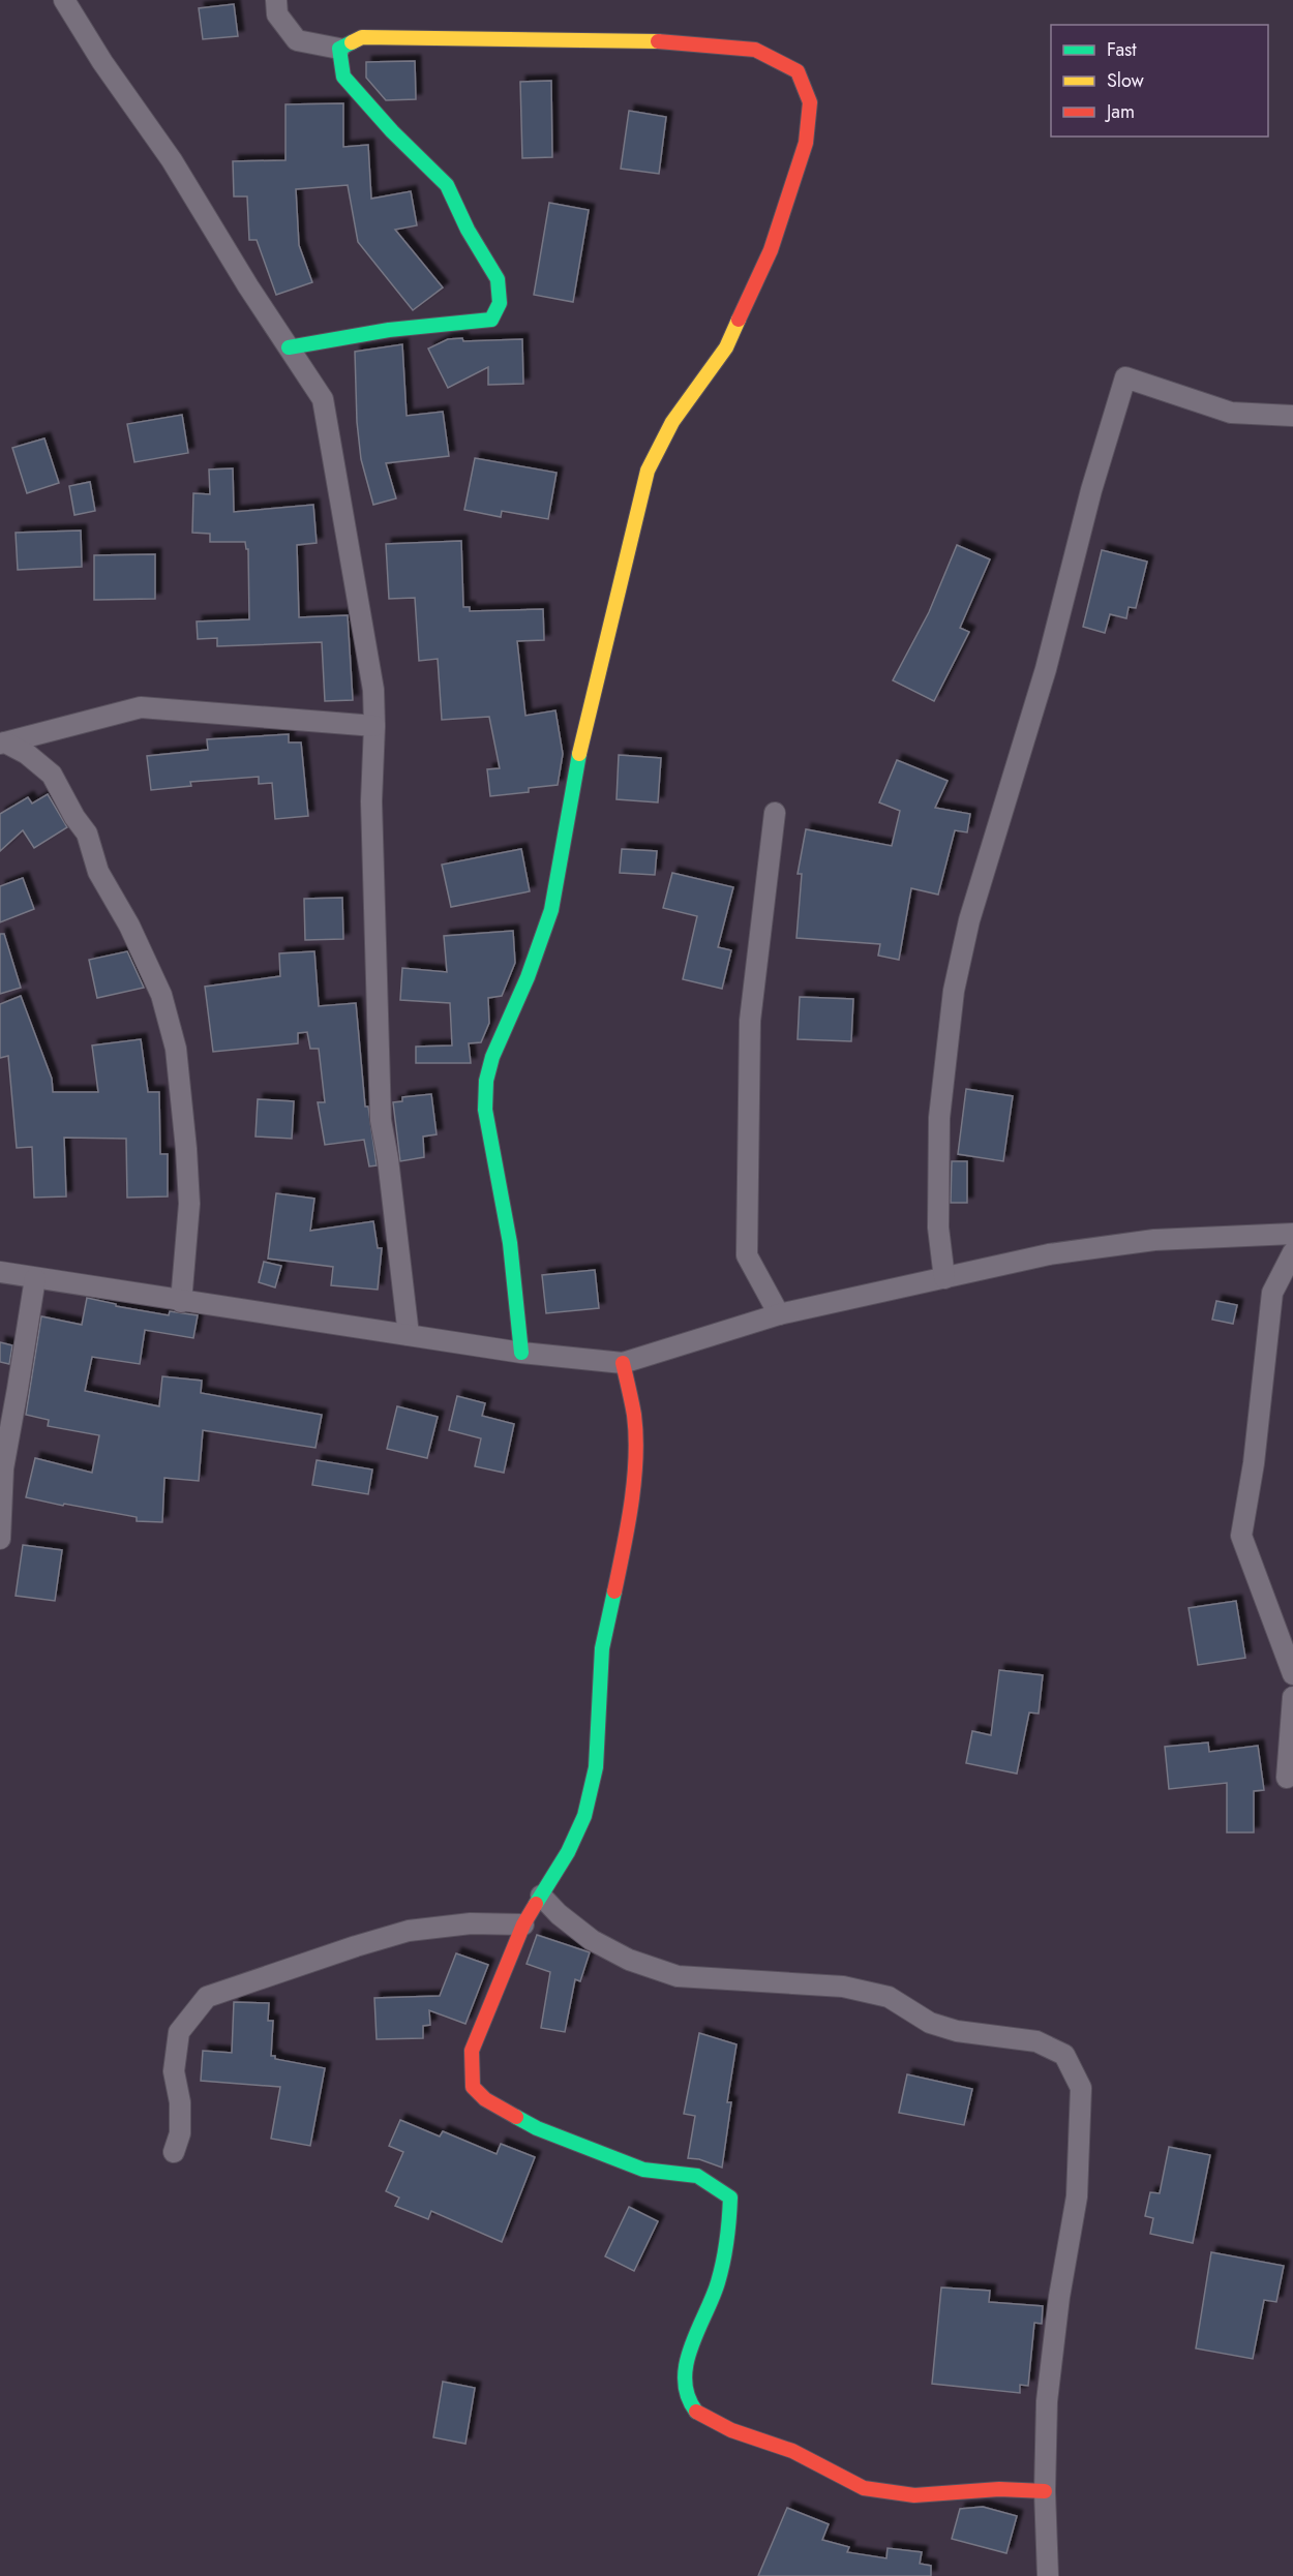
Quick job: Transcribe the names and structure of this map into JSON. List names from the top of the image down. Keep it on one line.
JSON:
{"legend":["Fast","Slow","Jam"]}
